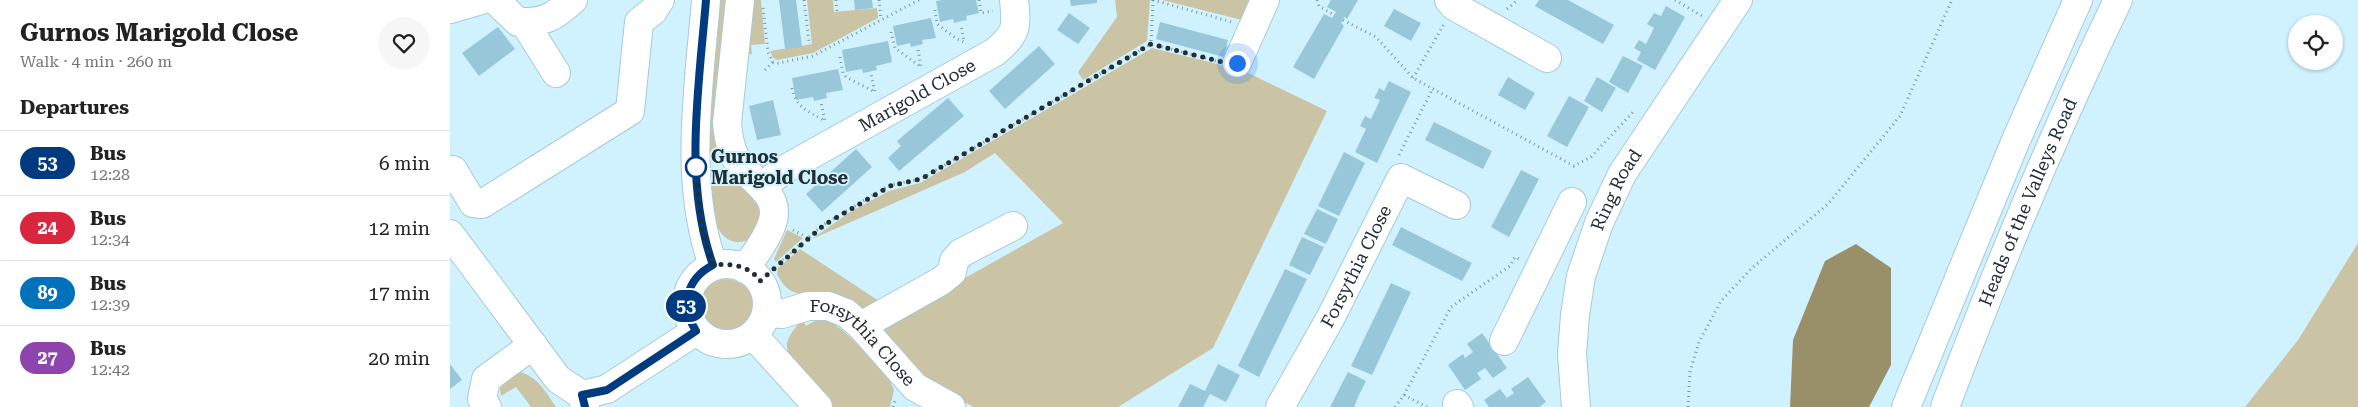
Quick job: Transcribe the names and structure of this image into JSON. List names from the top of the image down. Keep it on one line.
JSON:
{"streets":{"main road":["Marigold Close","Ring Road","Heads of the Valleys Road","Forsythia Close"]},"places":["Gurnos Marigold Close"],"lines":["bus line 53"],"page":{"heading":[["Gurnos Marigold Close","Walk · 4 min · 260 m"],"Departures"],"on_map":"53","list":[{"mark":"53","name":"Bus","note":"12:28","value":"6 min"},{"mark":"24","name":"Bus","note":"12:34","value":"12 min"},{"mark":"89","name":"Bus","note":"12:39","value":"17 min"},{"mark":"27","name":"Bus","note":"12:42","value":"20 min"}]}}
